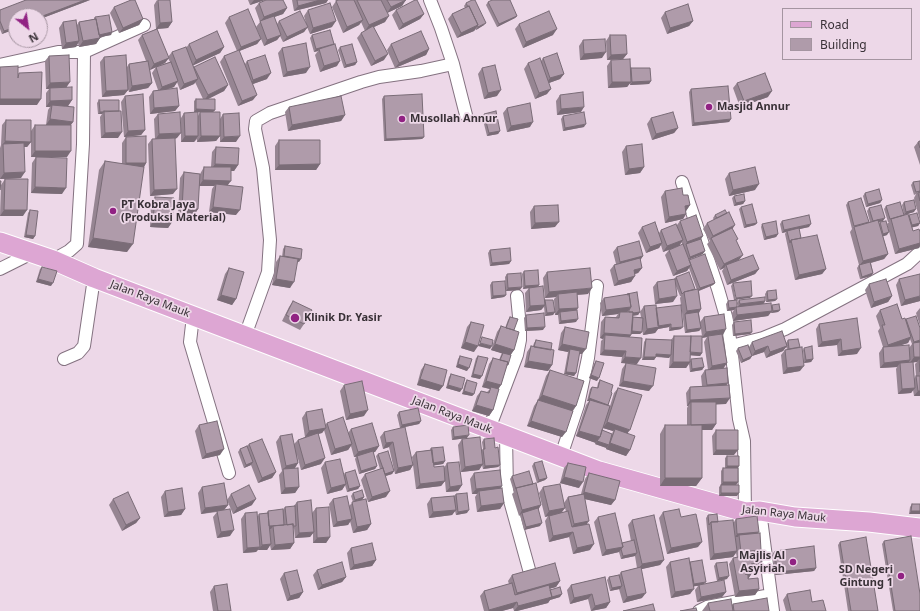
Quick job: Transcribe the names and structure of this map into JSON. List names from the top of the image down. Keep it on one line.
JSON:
{"streets":{"main road":["Jalan Raya Mauk"]},"places":["Masjid Annur","Musollah Annur","PT Kobra Jaya (Produksi Material)","Klinik Dr. Yasir","Majlis Al Asyiriah","SD Negeri Gintung 1"],"legend":["Road","Building"],"north":"bottom right"}
